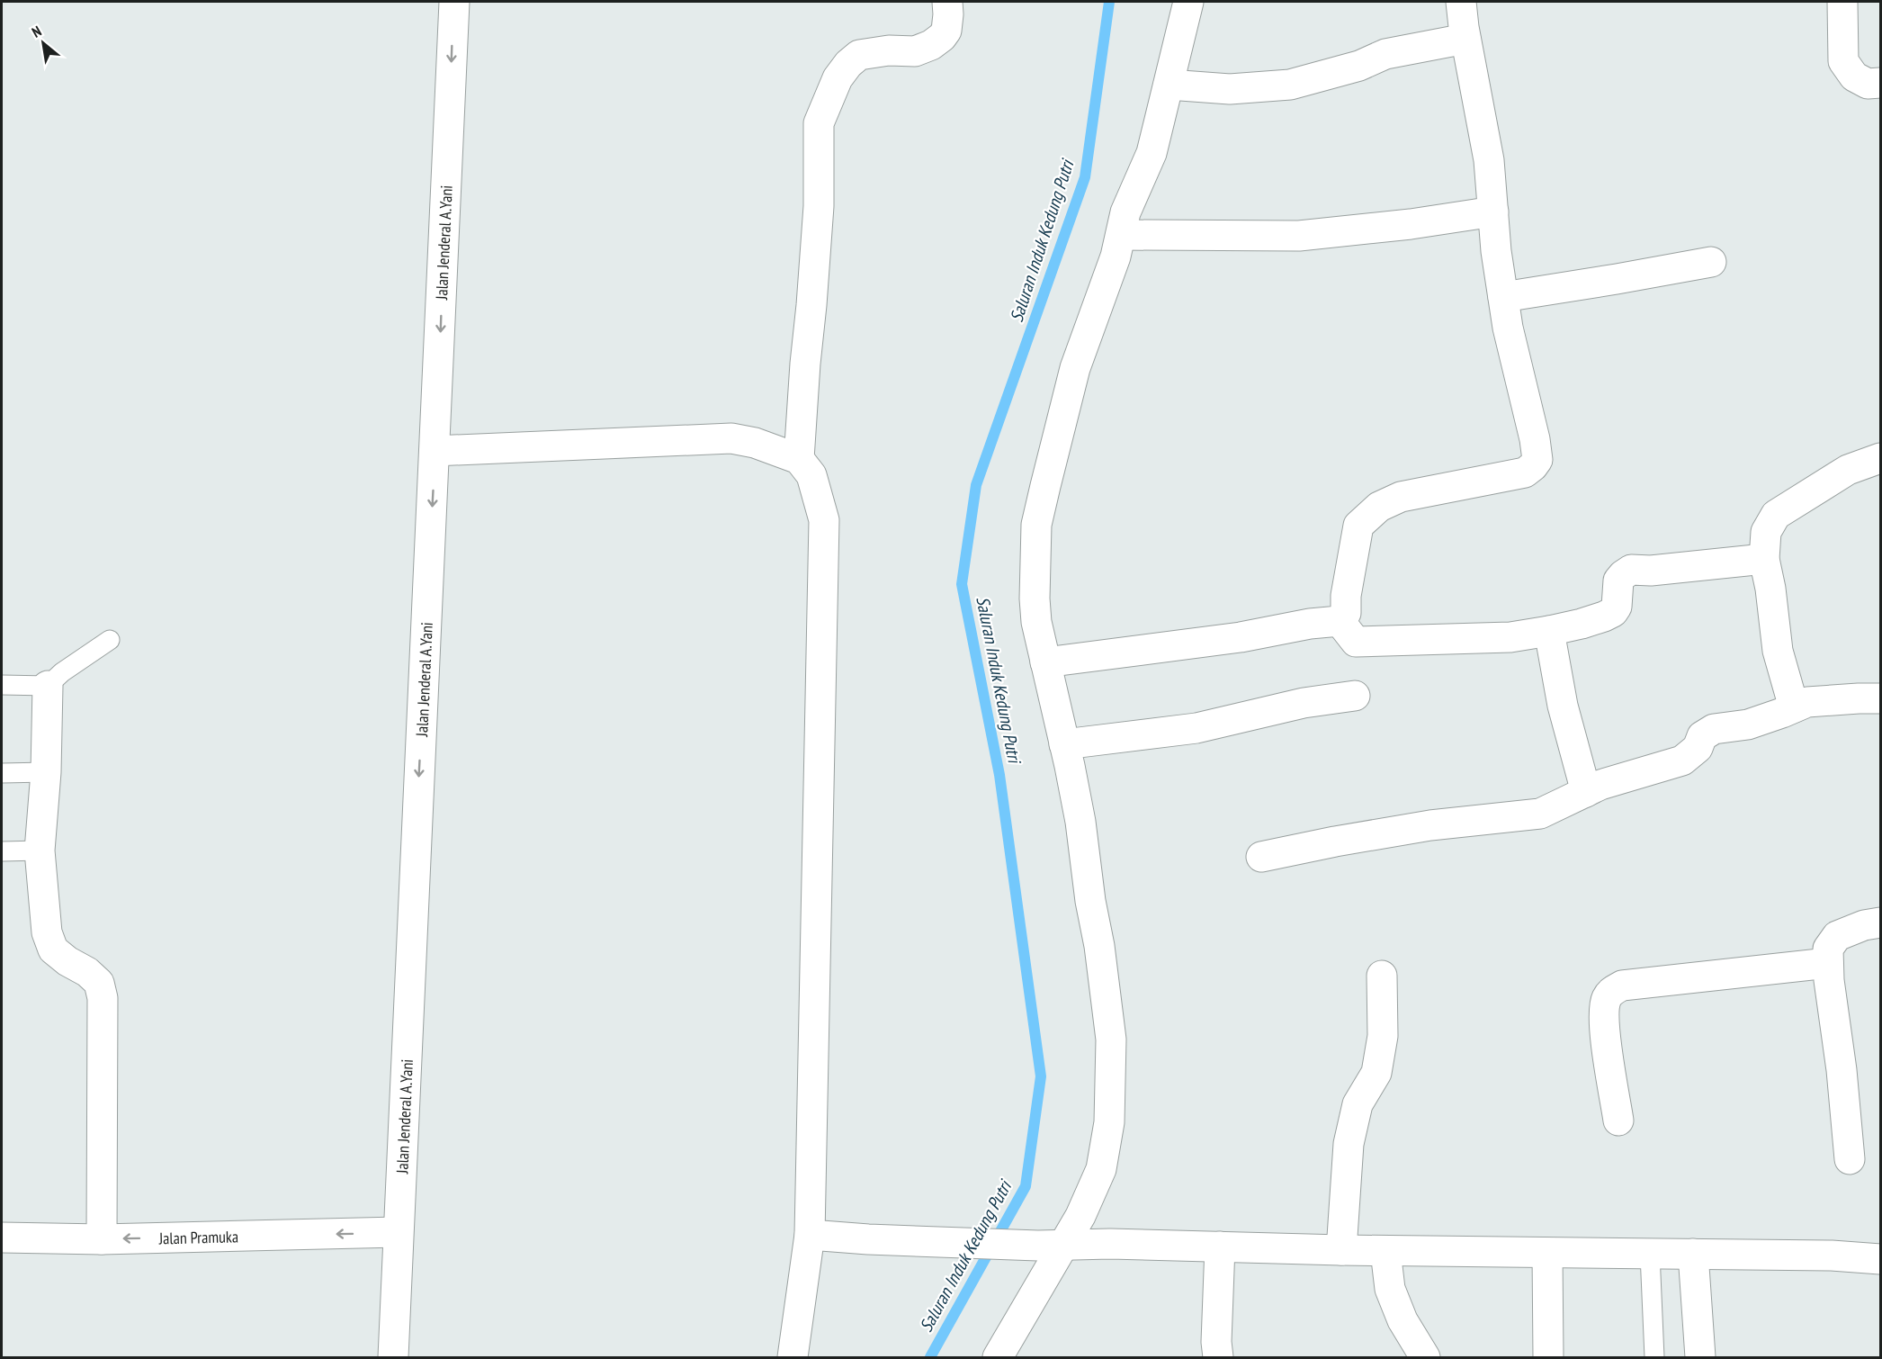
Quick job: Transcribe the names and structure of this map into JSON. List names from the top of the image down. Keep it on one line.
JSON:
{"streets":{"street":["Jalan Jenderal A.Yani","Jalan Pramuka"]},"crossings":[["Jalan Jenderal A.Yani","Jalan Pramuka"]],"one_way":["Jalan Jenderal A.Yani","Jalan Pramuka"],"water":["Saluran Induk Kedung Putri"],"north":"top left"}
